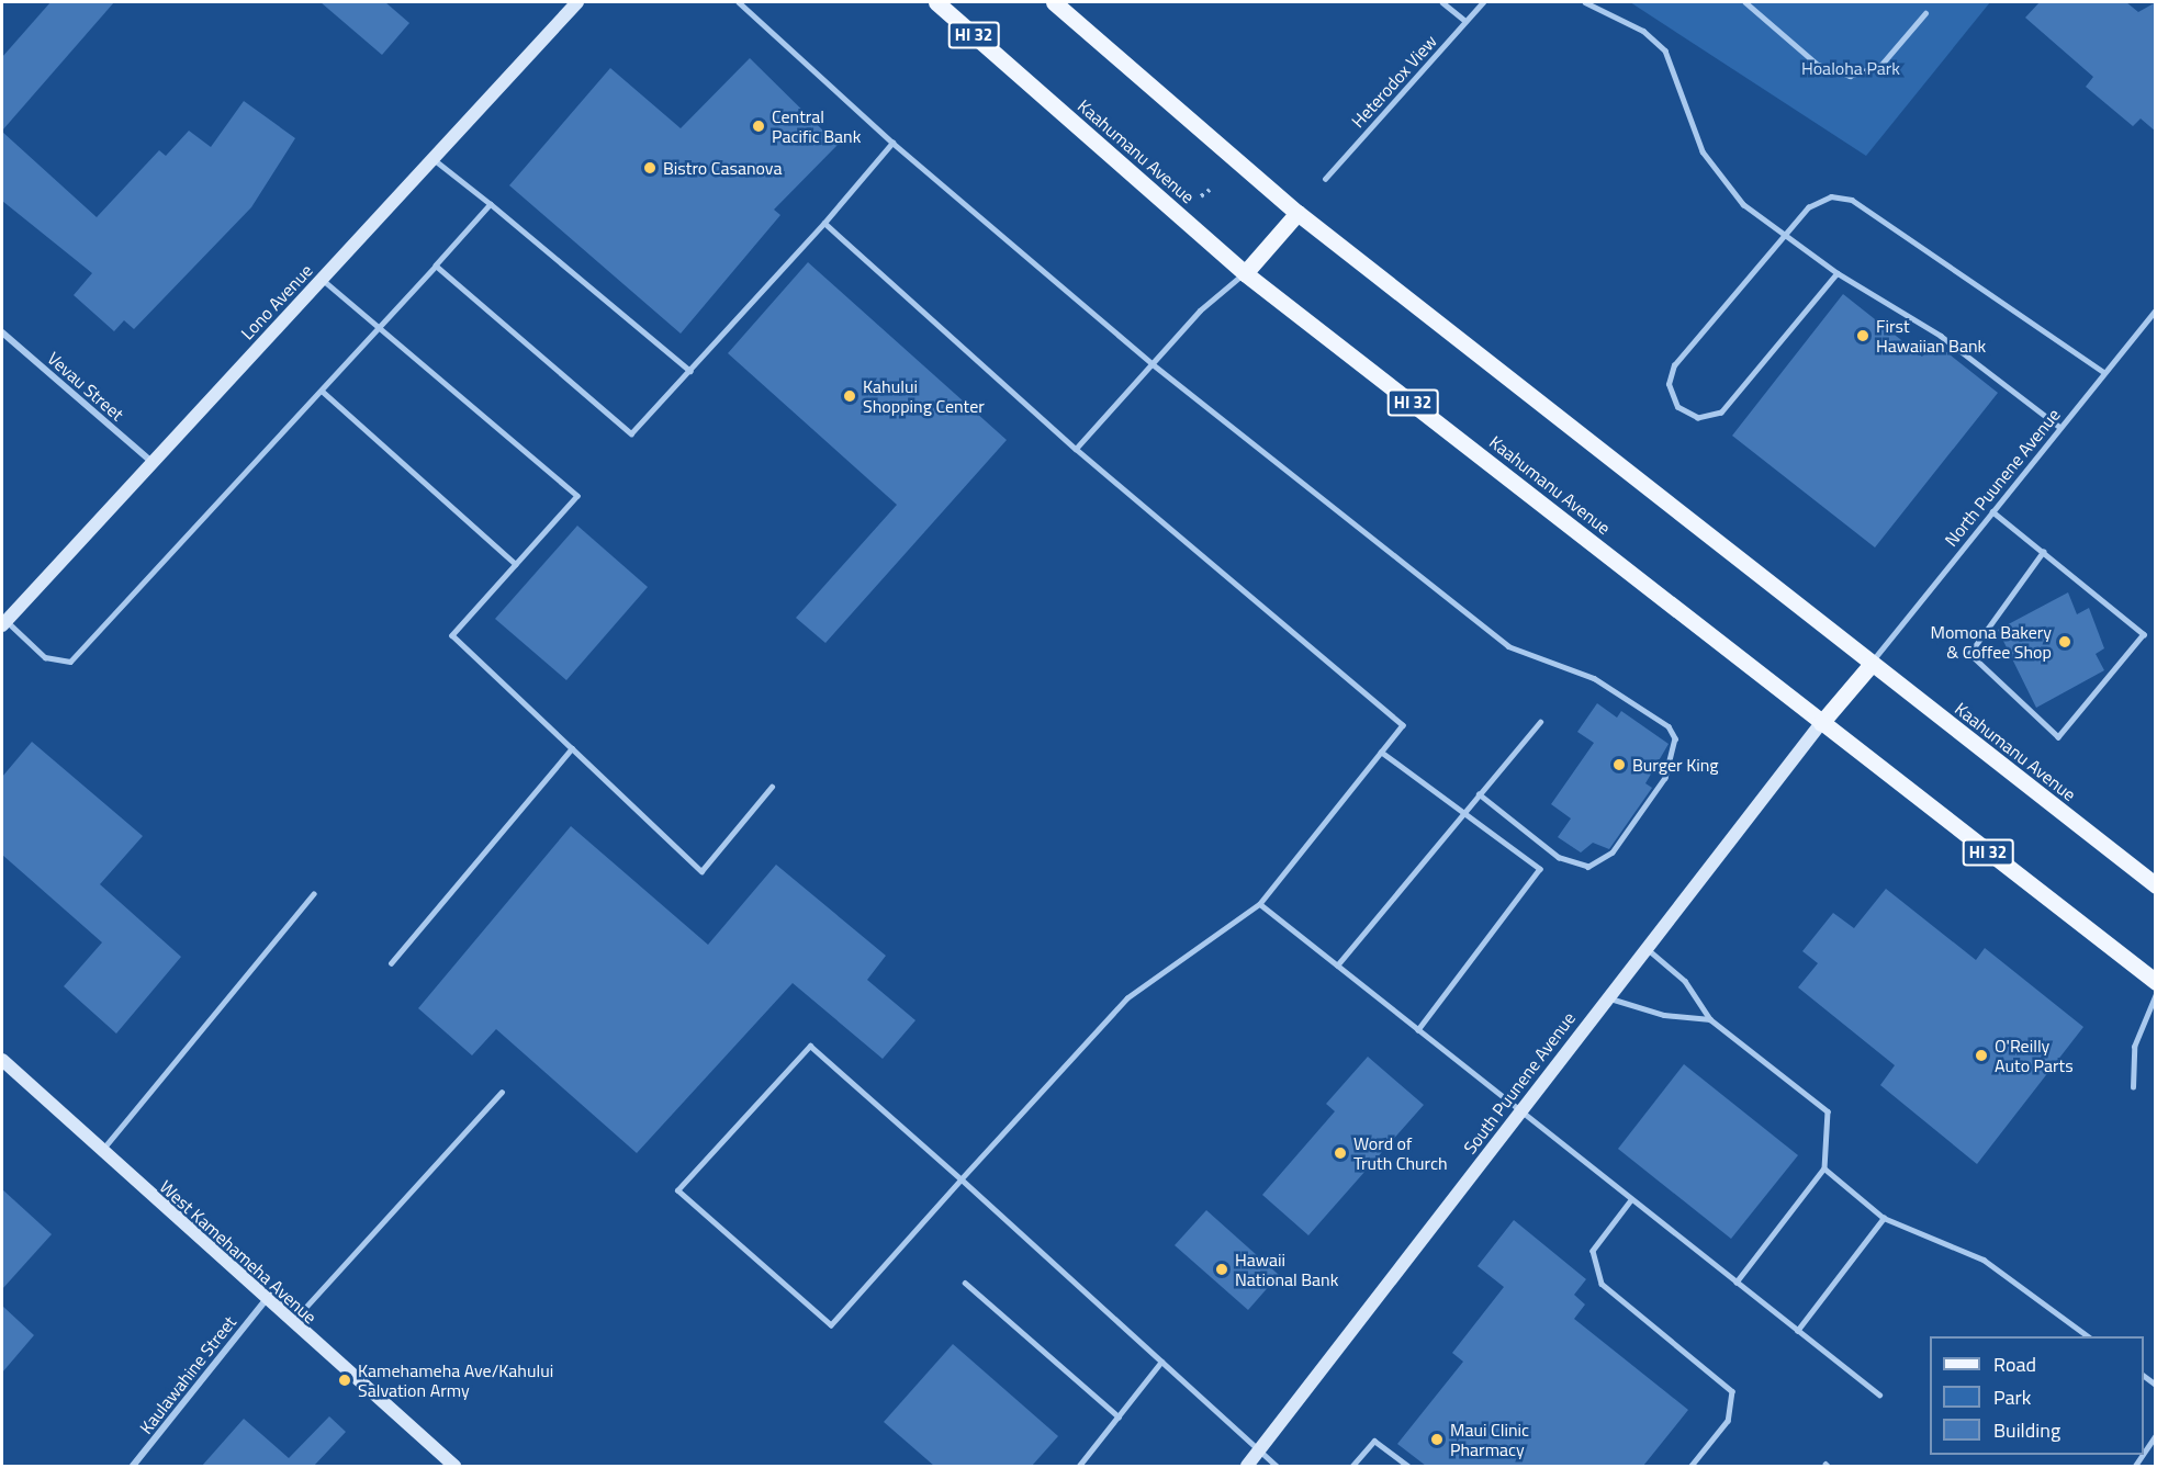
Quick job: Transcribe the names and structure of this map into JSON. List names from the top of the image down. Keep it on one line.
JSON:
{"streets":{"main road":["HI 32","Kaahumanu Avenue"],"street":["Lono Avenue","Vevau Street","South Puunene Avenue","West Kamehameha Avenue","Kaulawahine Street"],"lane":["Heterodox View","North Puunene Avenue"]},"crossings":[["Kaahumanu Avenue","North Puunene Avenue"],["Kaahumanu Avenue","South Puunene Avenue"],["Lono Avenue","Vevau Street"],["West Kamehameha Avenue","Kaulawahine Street"]],"parks":["Hoaloha Park"],"places":["Central Pacific Bank","Bistro Casanova","First Hawaiian Bank","Kahului Shopping Center","Momona Bakery & Coffee Shop","Burger King","O'Reilly Auto Parts","Word of Truth Church","Hawaii National Bank","Kamehameha Ave/Kahului Salvation Army","Maui Clinic Pharmacy"],"legend":["Road","Park","Building"]}
